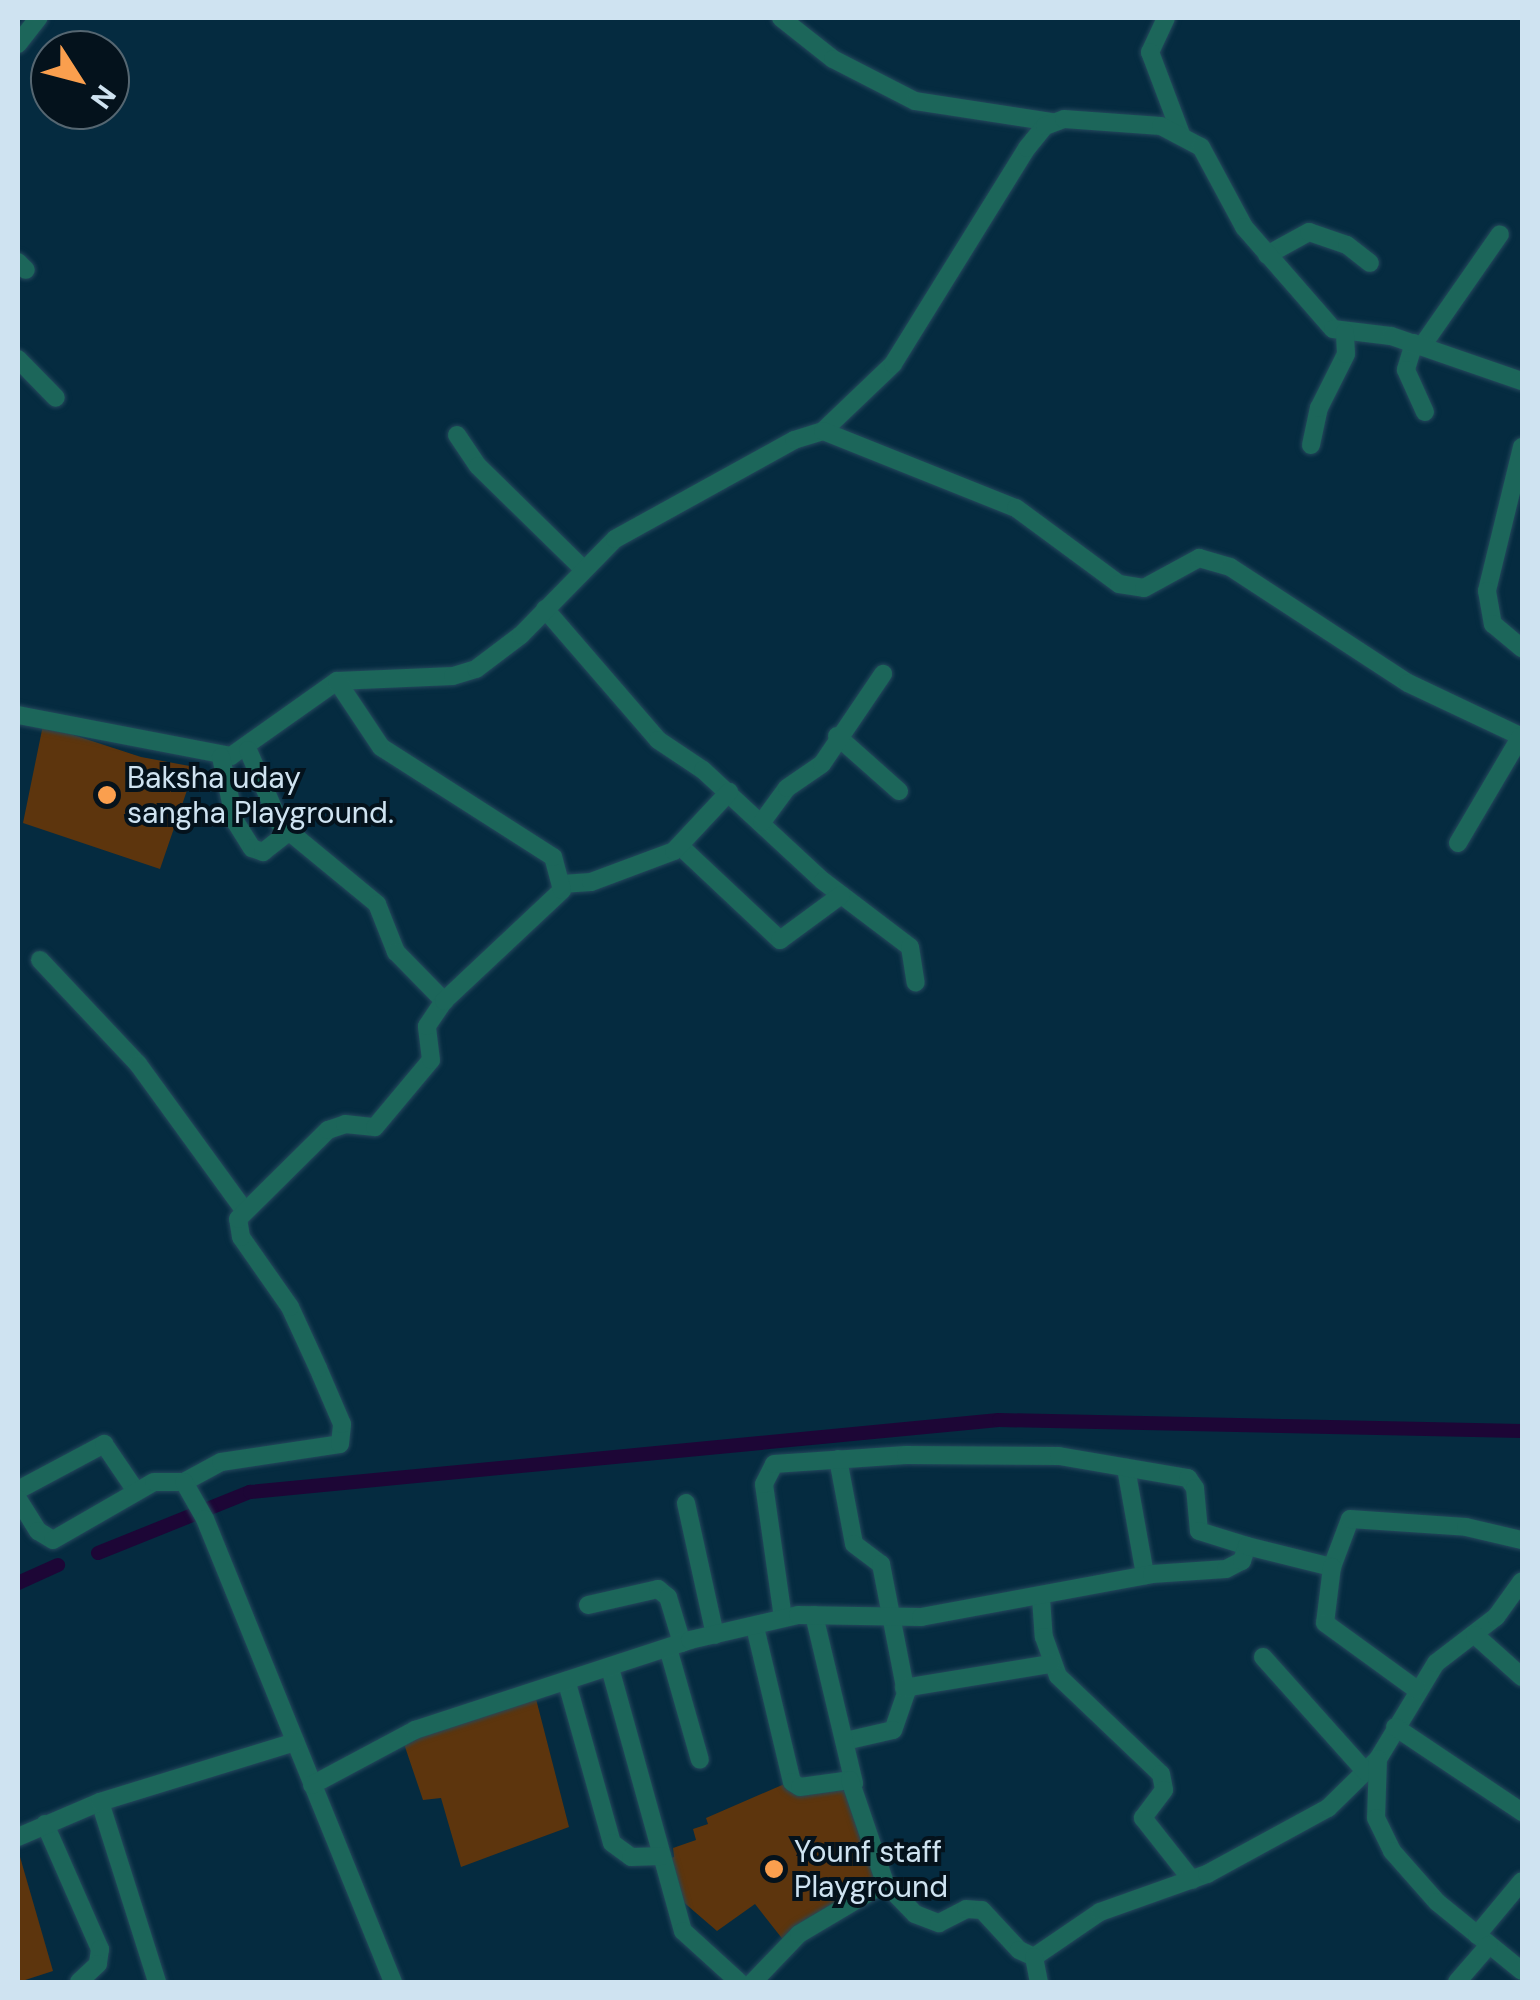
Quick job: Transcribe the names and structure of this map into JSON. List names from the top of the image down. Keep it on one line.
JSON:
{"places":["Baksha uday sangha Playground.","Younf staff Playground"],"north":"bottom right"}
